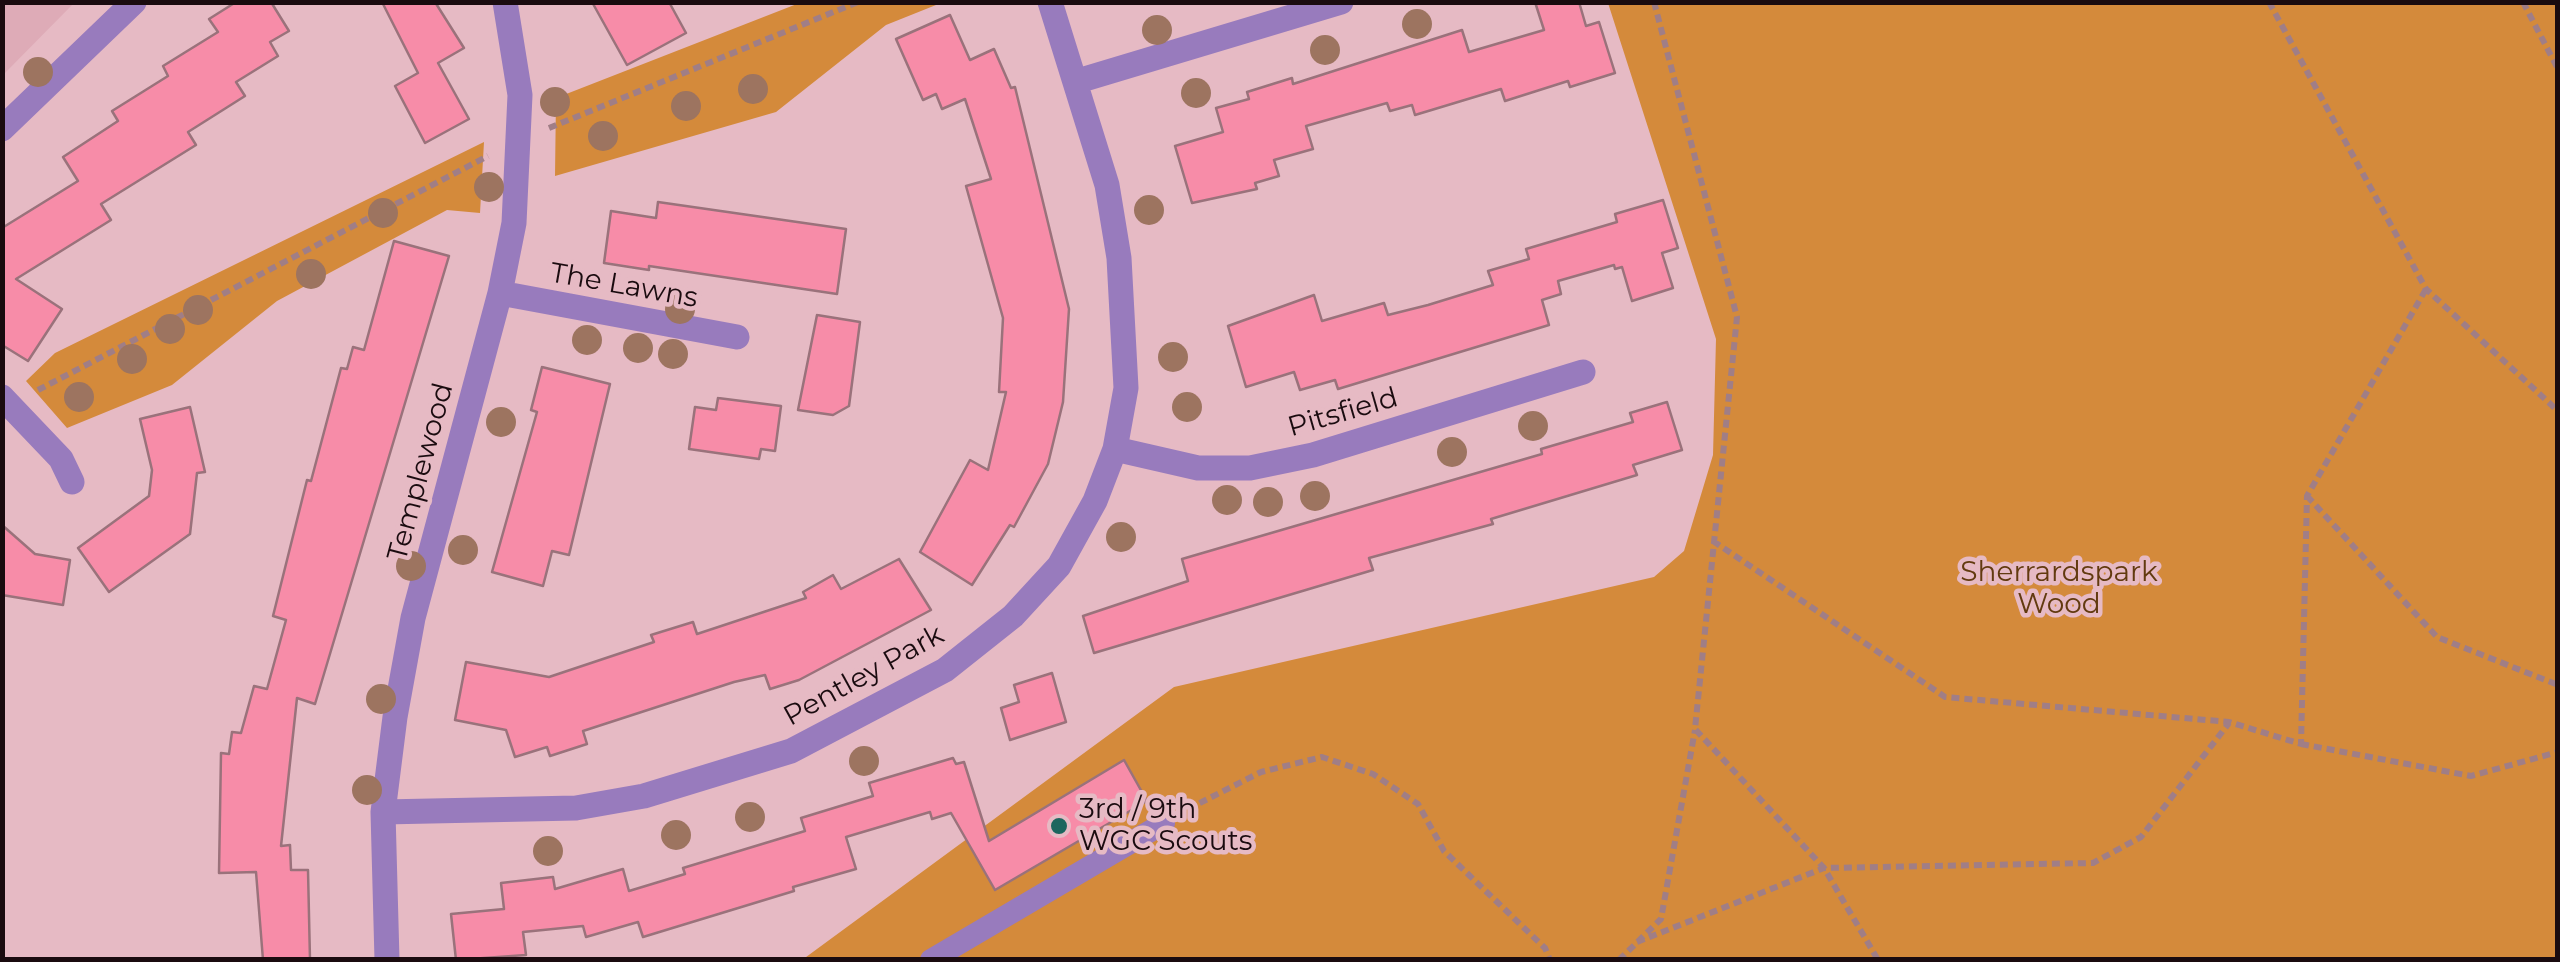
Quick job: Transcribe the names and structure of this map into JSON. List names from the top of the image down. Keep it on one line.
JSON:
{"streets":{"street":["The Lawns","Pitsfield","Templewood","Pentley Park"]},"crossings":[["The Lawns","Templewood"],["Pitsfield","Pentley Park"],["Templewood","Pentley Park"]],"parks":["Sherrardspark Wood"],"places":["3rd / 9th WGC Scouts"]}
